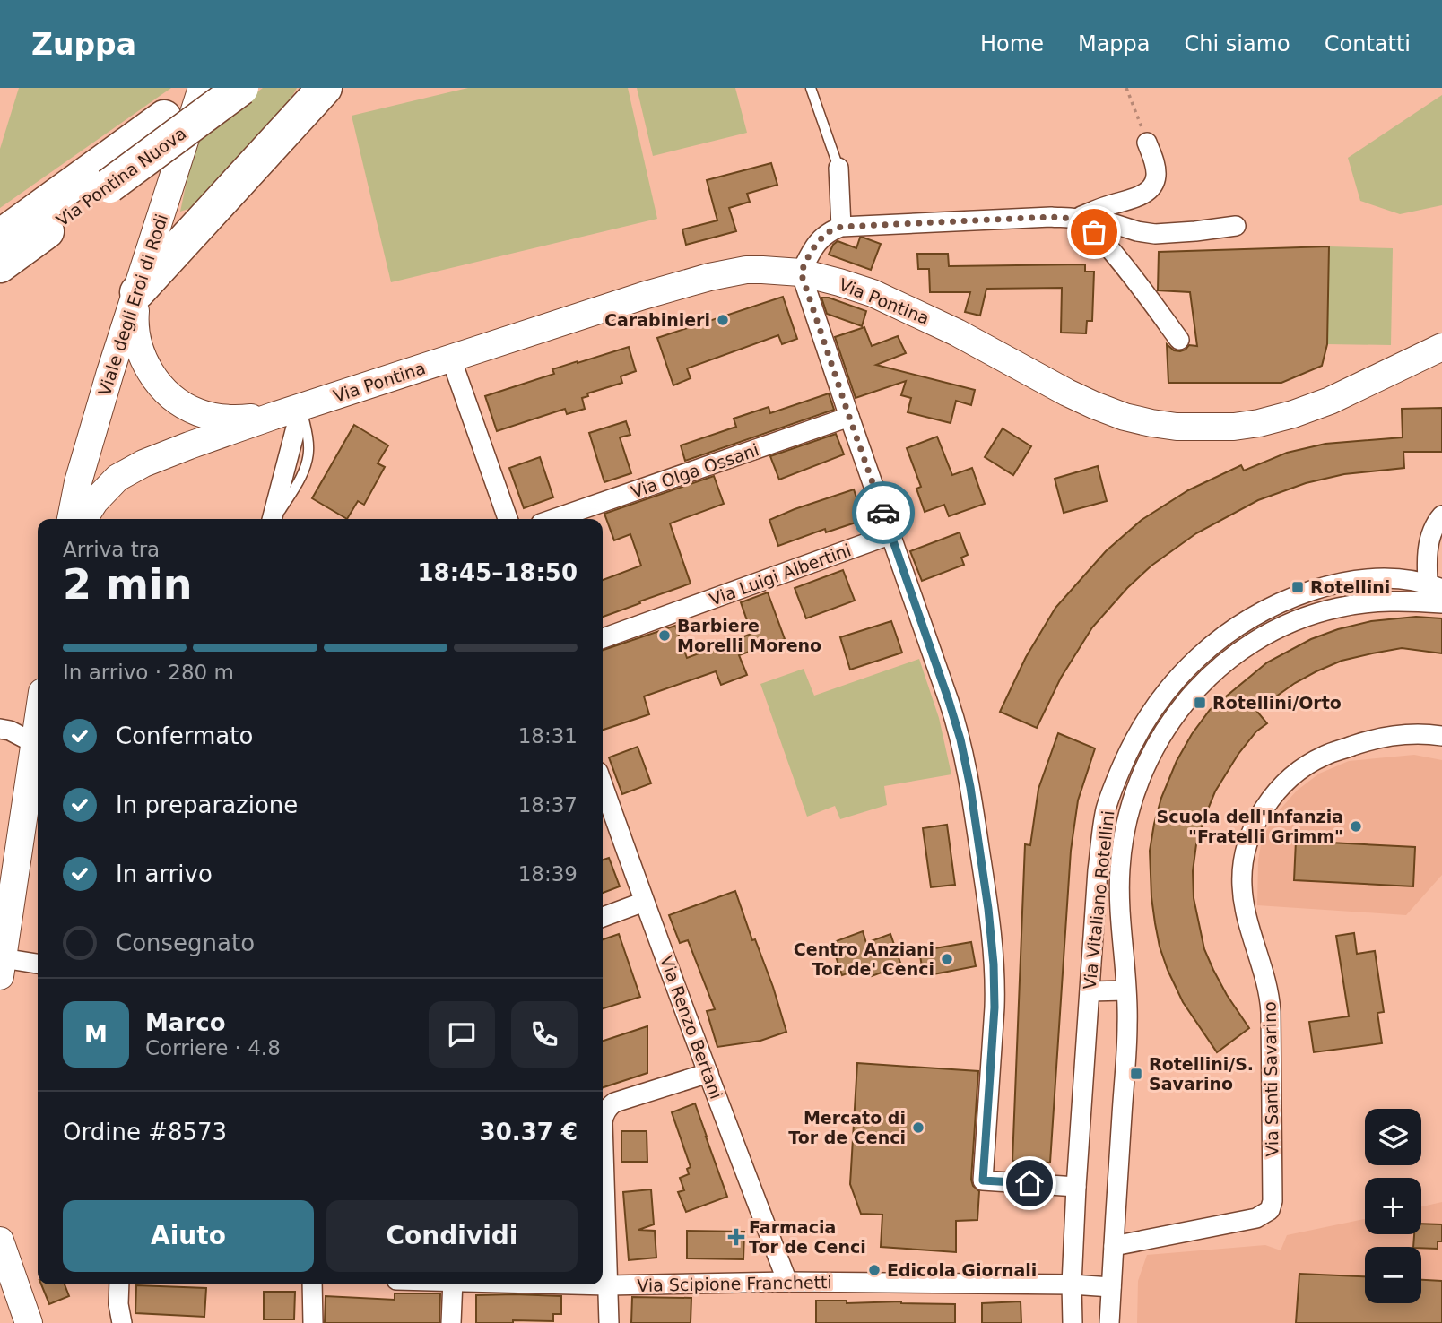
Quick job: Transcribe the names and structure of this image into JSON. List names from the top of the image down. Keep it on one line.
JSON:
{"streets":{"highway":["Via Pontina Nuova"],"street":["Via Pontina","Viale degli Eroi di Rodi","Via Olga Ossani","Via Luigi Albertini","Via Vitaliano Rotellini","Via Renzo Bertani","Via Santi Savarino","Via Scipione Franchetti"]},"crossings":[["Via Pontina Nuova","Viale degli Eroi di Rodi"],["Via Pontina","Viale degli Eroi di Rodi"],["Via Vitaliano Rotellini","Via Santi Savarino"],["Via Vitaliano Rotellini","Via Scipione Franchetti"],["Via Renzo Bertani","Via Scipione Franchetti"]],"places":{"other":["Carabinieri","Barbiere Morelli Moreno","Scuola dell'Infanzia \"Fratelli Grimm\"","Centro Anziani Tor de' Cenci","Mercato di Tor de Cenci","Edicola Giornali"],"transit":["Rotellini","Rotellini/Orto","Rotellini/S. Savarino"],"health":["Farmacia Tor de Cenci"]},"page":{"header":"Zuppa","nav":["Home","Mappa","Chi siamo","Contatti"],"heading":["2 min","Arriva tra","18:45–18:50"],"panel":["Marco","Corriere · 4.8","Ordine #8573","30.37 €"],"bar":"In arrivo · 280 m","list":[["Confermato","18:31"],["In preparazione","18:37"],["In arrivo","18:39"],"Consegnato"],"round":"M","map_buttons":["+","−"],"buttons":["Aiuto","Condividi"]}}
